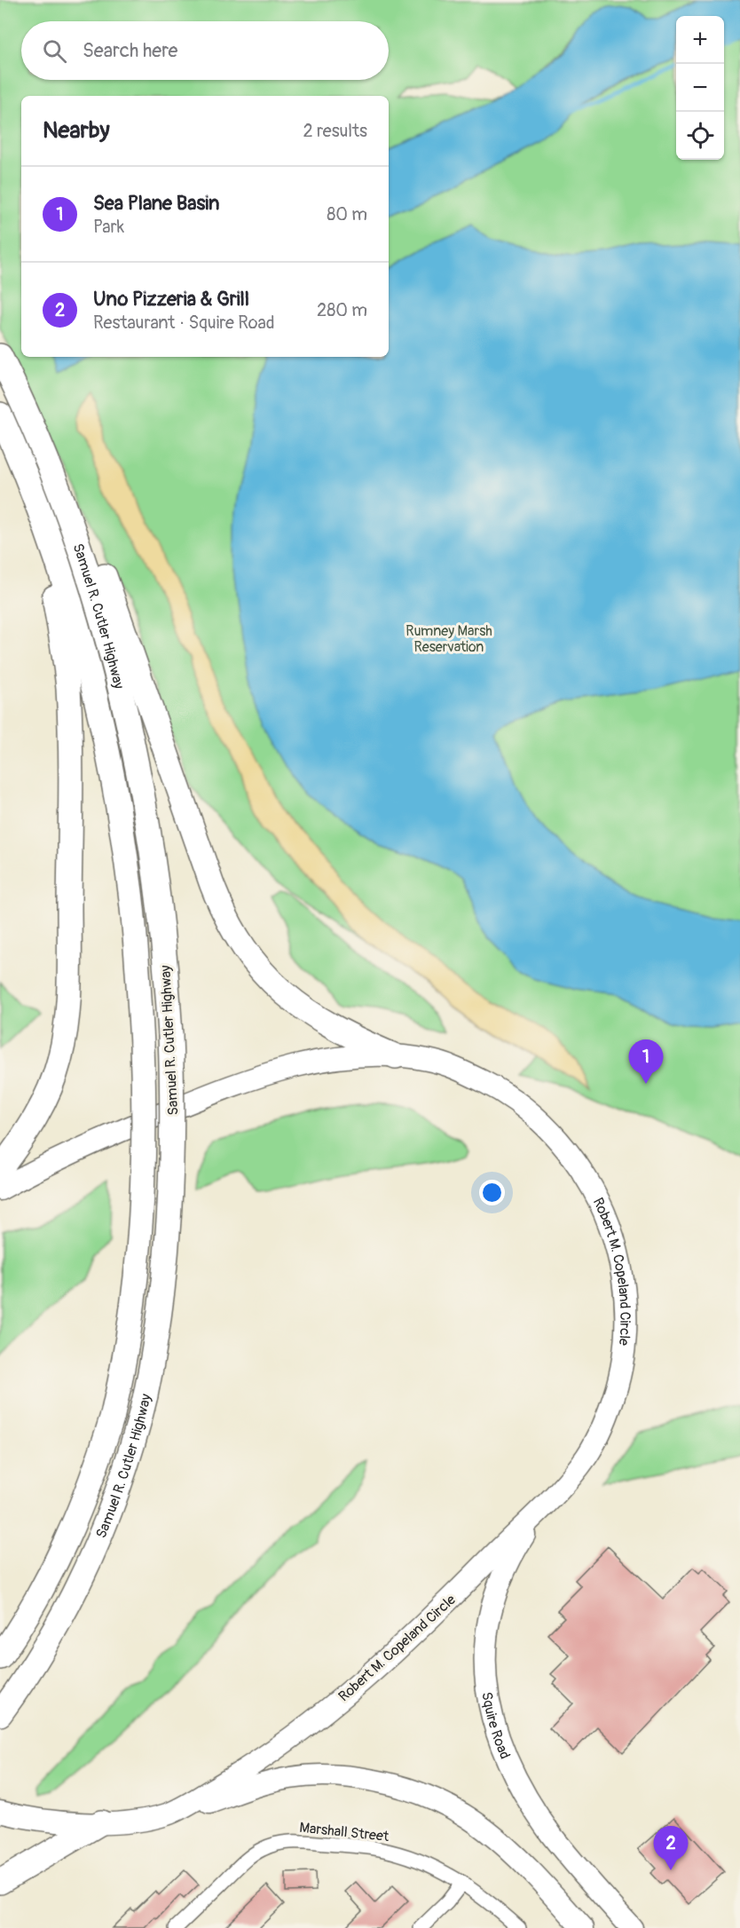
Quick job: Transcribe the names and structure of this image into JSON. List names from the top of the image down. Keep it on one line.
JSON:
{"streets":{"highway":["Samuel R. Cutler Highway","Robert M. Copeland Circle","Squire Road"],"street":["Marshall Street"]},"crossings":[["Robert M. Copeland Circle","Squire Road"]],"parks":["Rumney Marsh Reservation"],"page":{"map_buttons":["+","−"],"search":"Search here","heading":["Nearby","2 results"],"list":[{"mark":"1","name":"Sea Plane Basin","note":"Park","value":"80 m"},{"mark":"2","name":"Uno Pizzeria & Grill","note":"Restaurant · Squire Road","value":"280 m"}],"pins":["1","2"]}}
